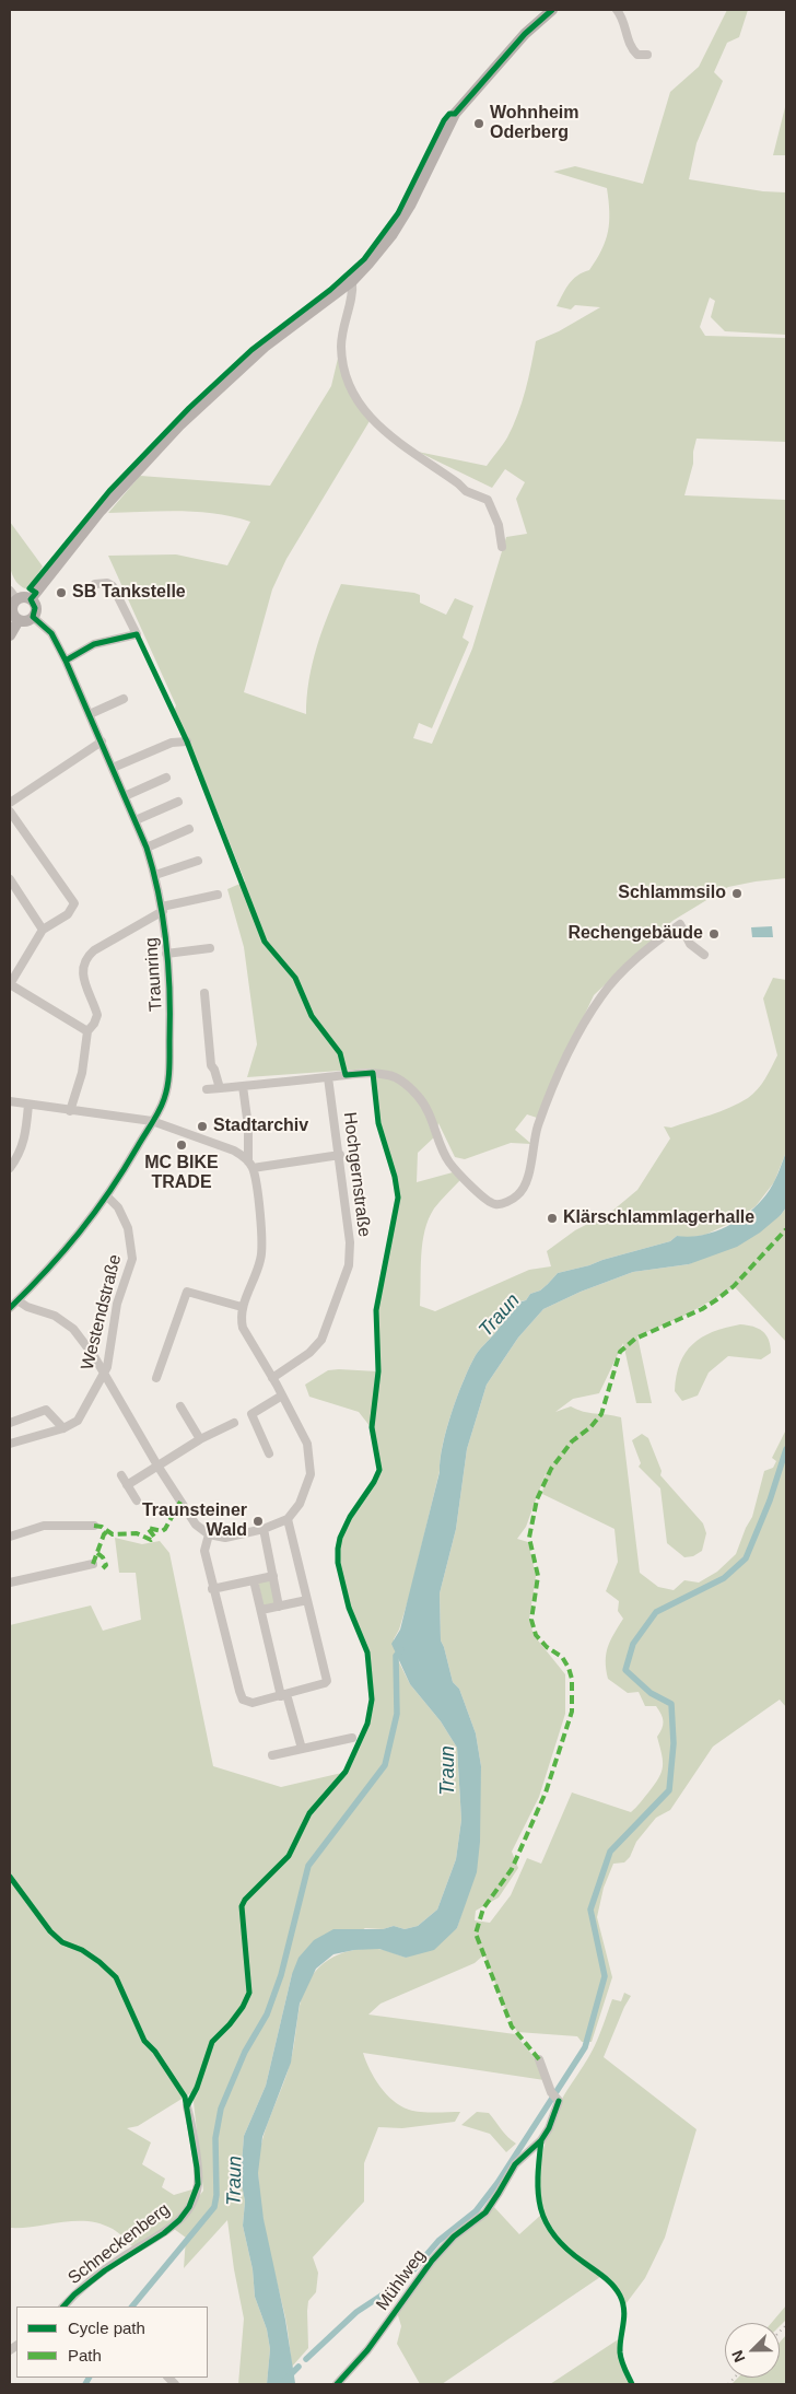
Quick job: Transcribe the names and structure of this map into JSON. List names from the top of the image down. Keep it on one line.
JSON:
{"streets":{"street":["Traunring","Hochgernstraße","Westendstraße","Schneckenberg","Mühlweg"]},"crossings":[["Traunring","Westendstraße"]],"water":["Traun"],"places":["Wohnheim Oderberg","SB Tankstelle","Schlammsilo","Rechengebäude","Stadtarchiv","MC BIKE TRADE","Klärschlammlagerhalle","Traunsteiner Wald"],"legend":["Cycle path","Path"],"north":"bottom left"}
